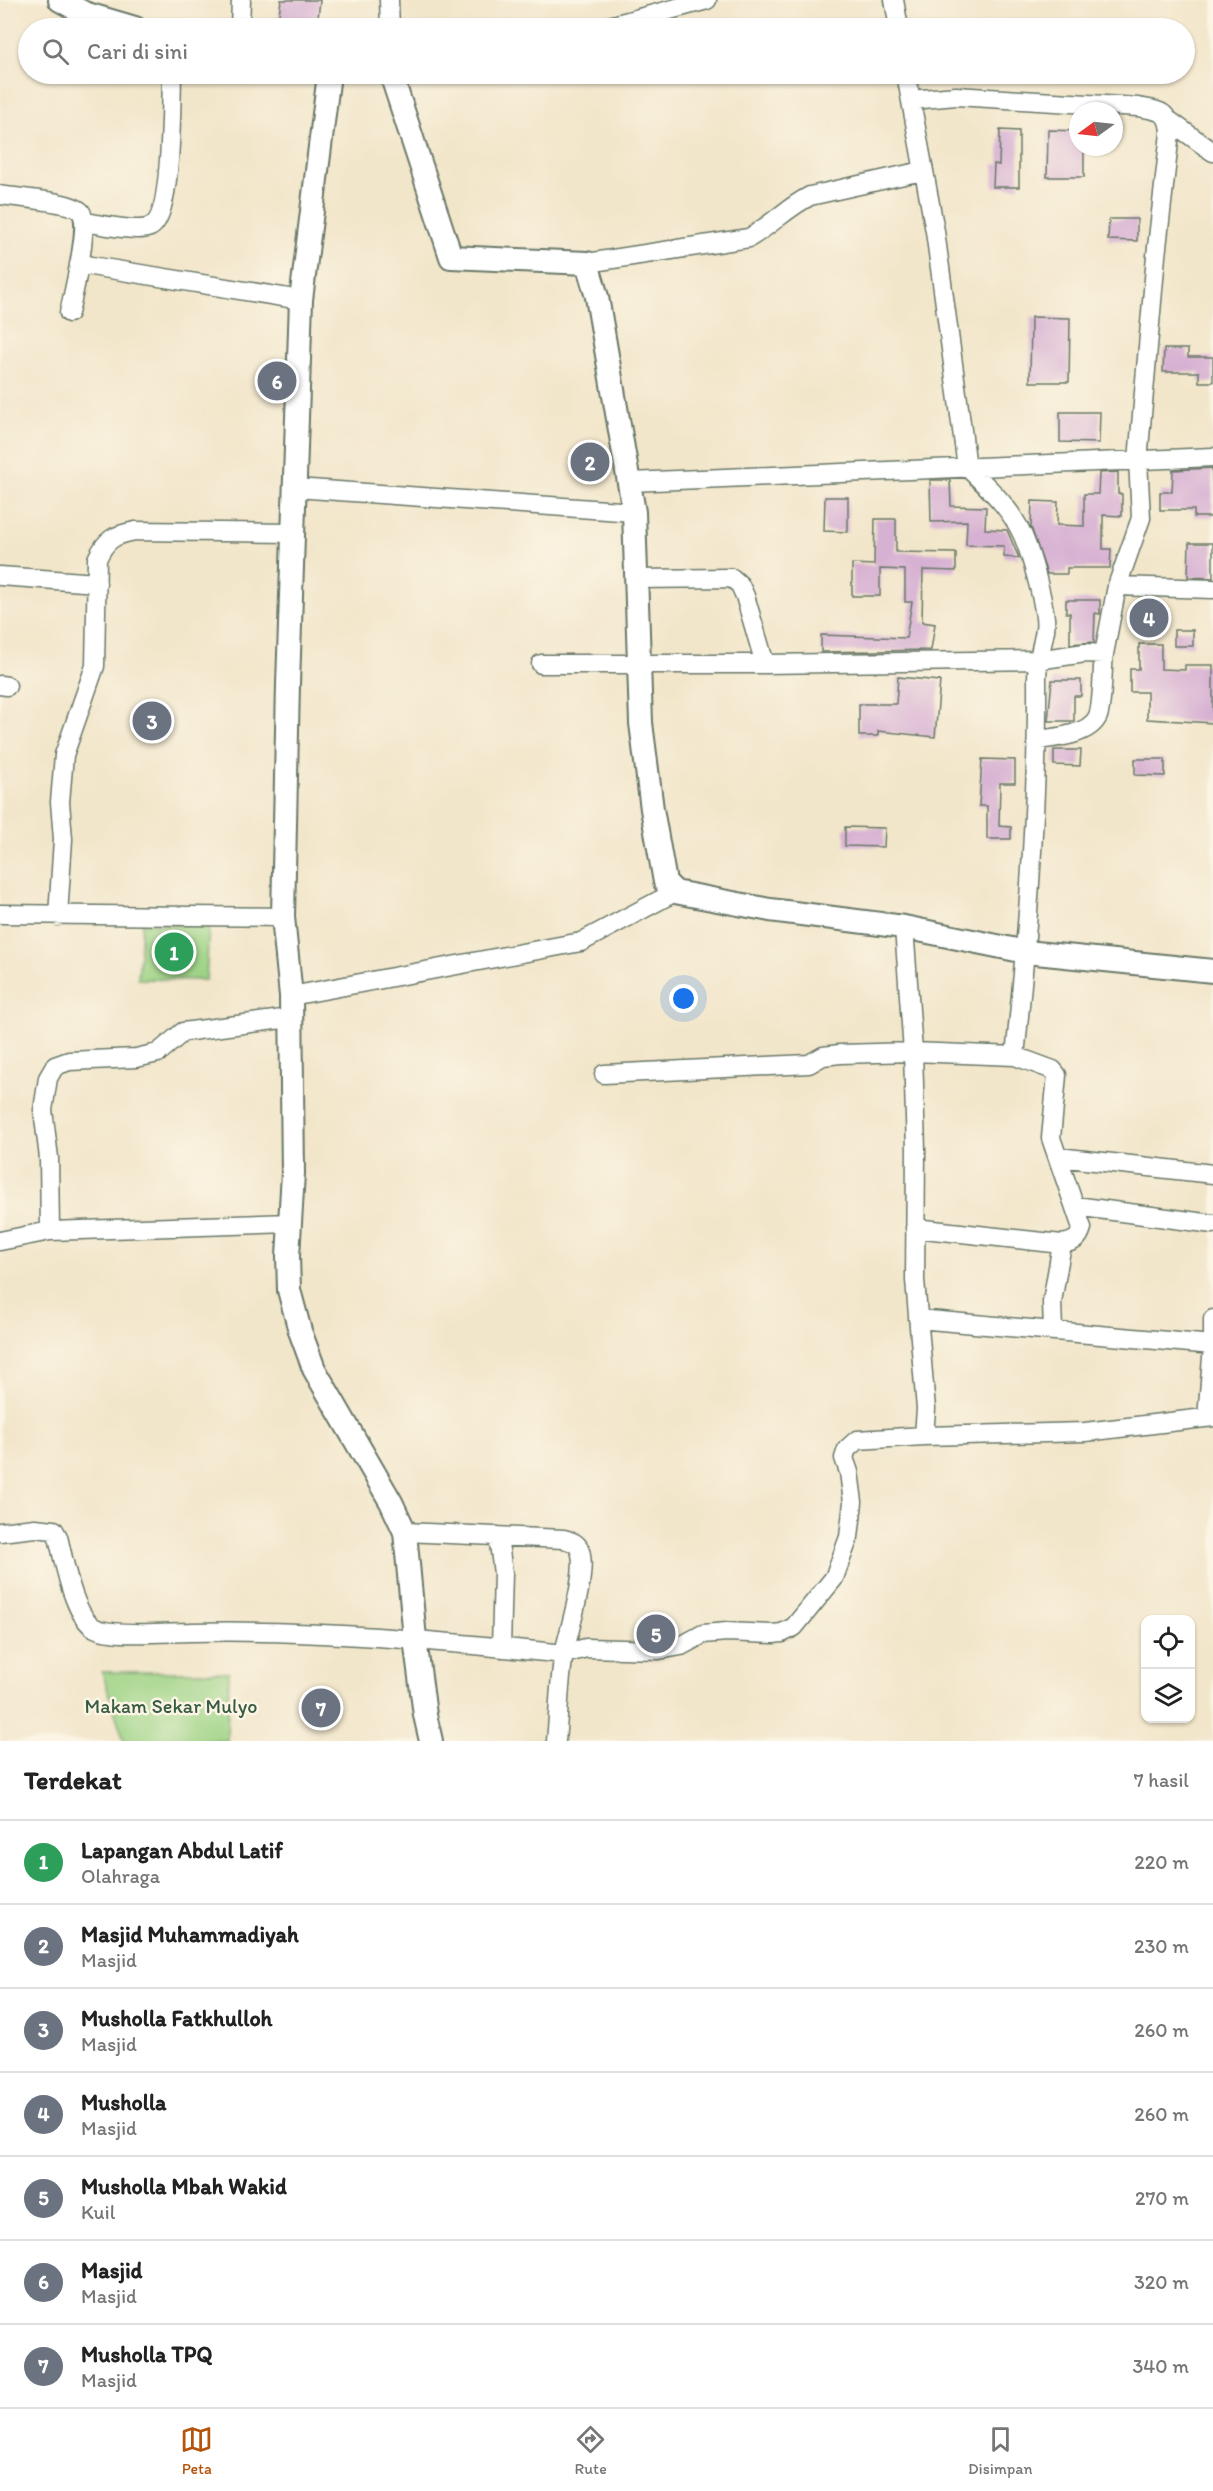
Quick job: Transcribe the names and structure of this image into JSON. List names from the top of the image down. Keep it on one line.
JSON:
{"parks":["Makam Sekar Mulyo"],"north":"left","page":{"search":"Cari di sini","pins":["6","2","4","3","1","5","7"],"heading":["Terdekat","7 hasil"],"list":[{"mark":"1","name":"Lapangan Abdul Latif","note":"Olahraga","value":"220 m"},{"mark":"2","name":"Masjid Muhammadiyah","note":"Masjid","value":"230 m"},{"mark":"3","name":"Musholla Fatkhulloh","note":"Masjid","value":"260 m"},{"mark":"4","name":"Musholla","note":"Masjid","value":"260 m"},{"mark":"5","name":"Musholla Mbah Wakid","note":"Kuil","value":"270 m"},{"mark":"6","name":"Masjid","note":"Masjid","value":"320 m"},{"mark":"7","name":"Musholla TPQ","note":"Masjid","value":"340 m"}],"nav":["Peta","Rute","Disimpan"]}}
